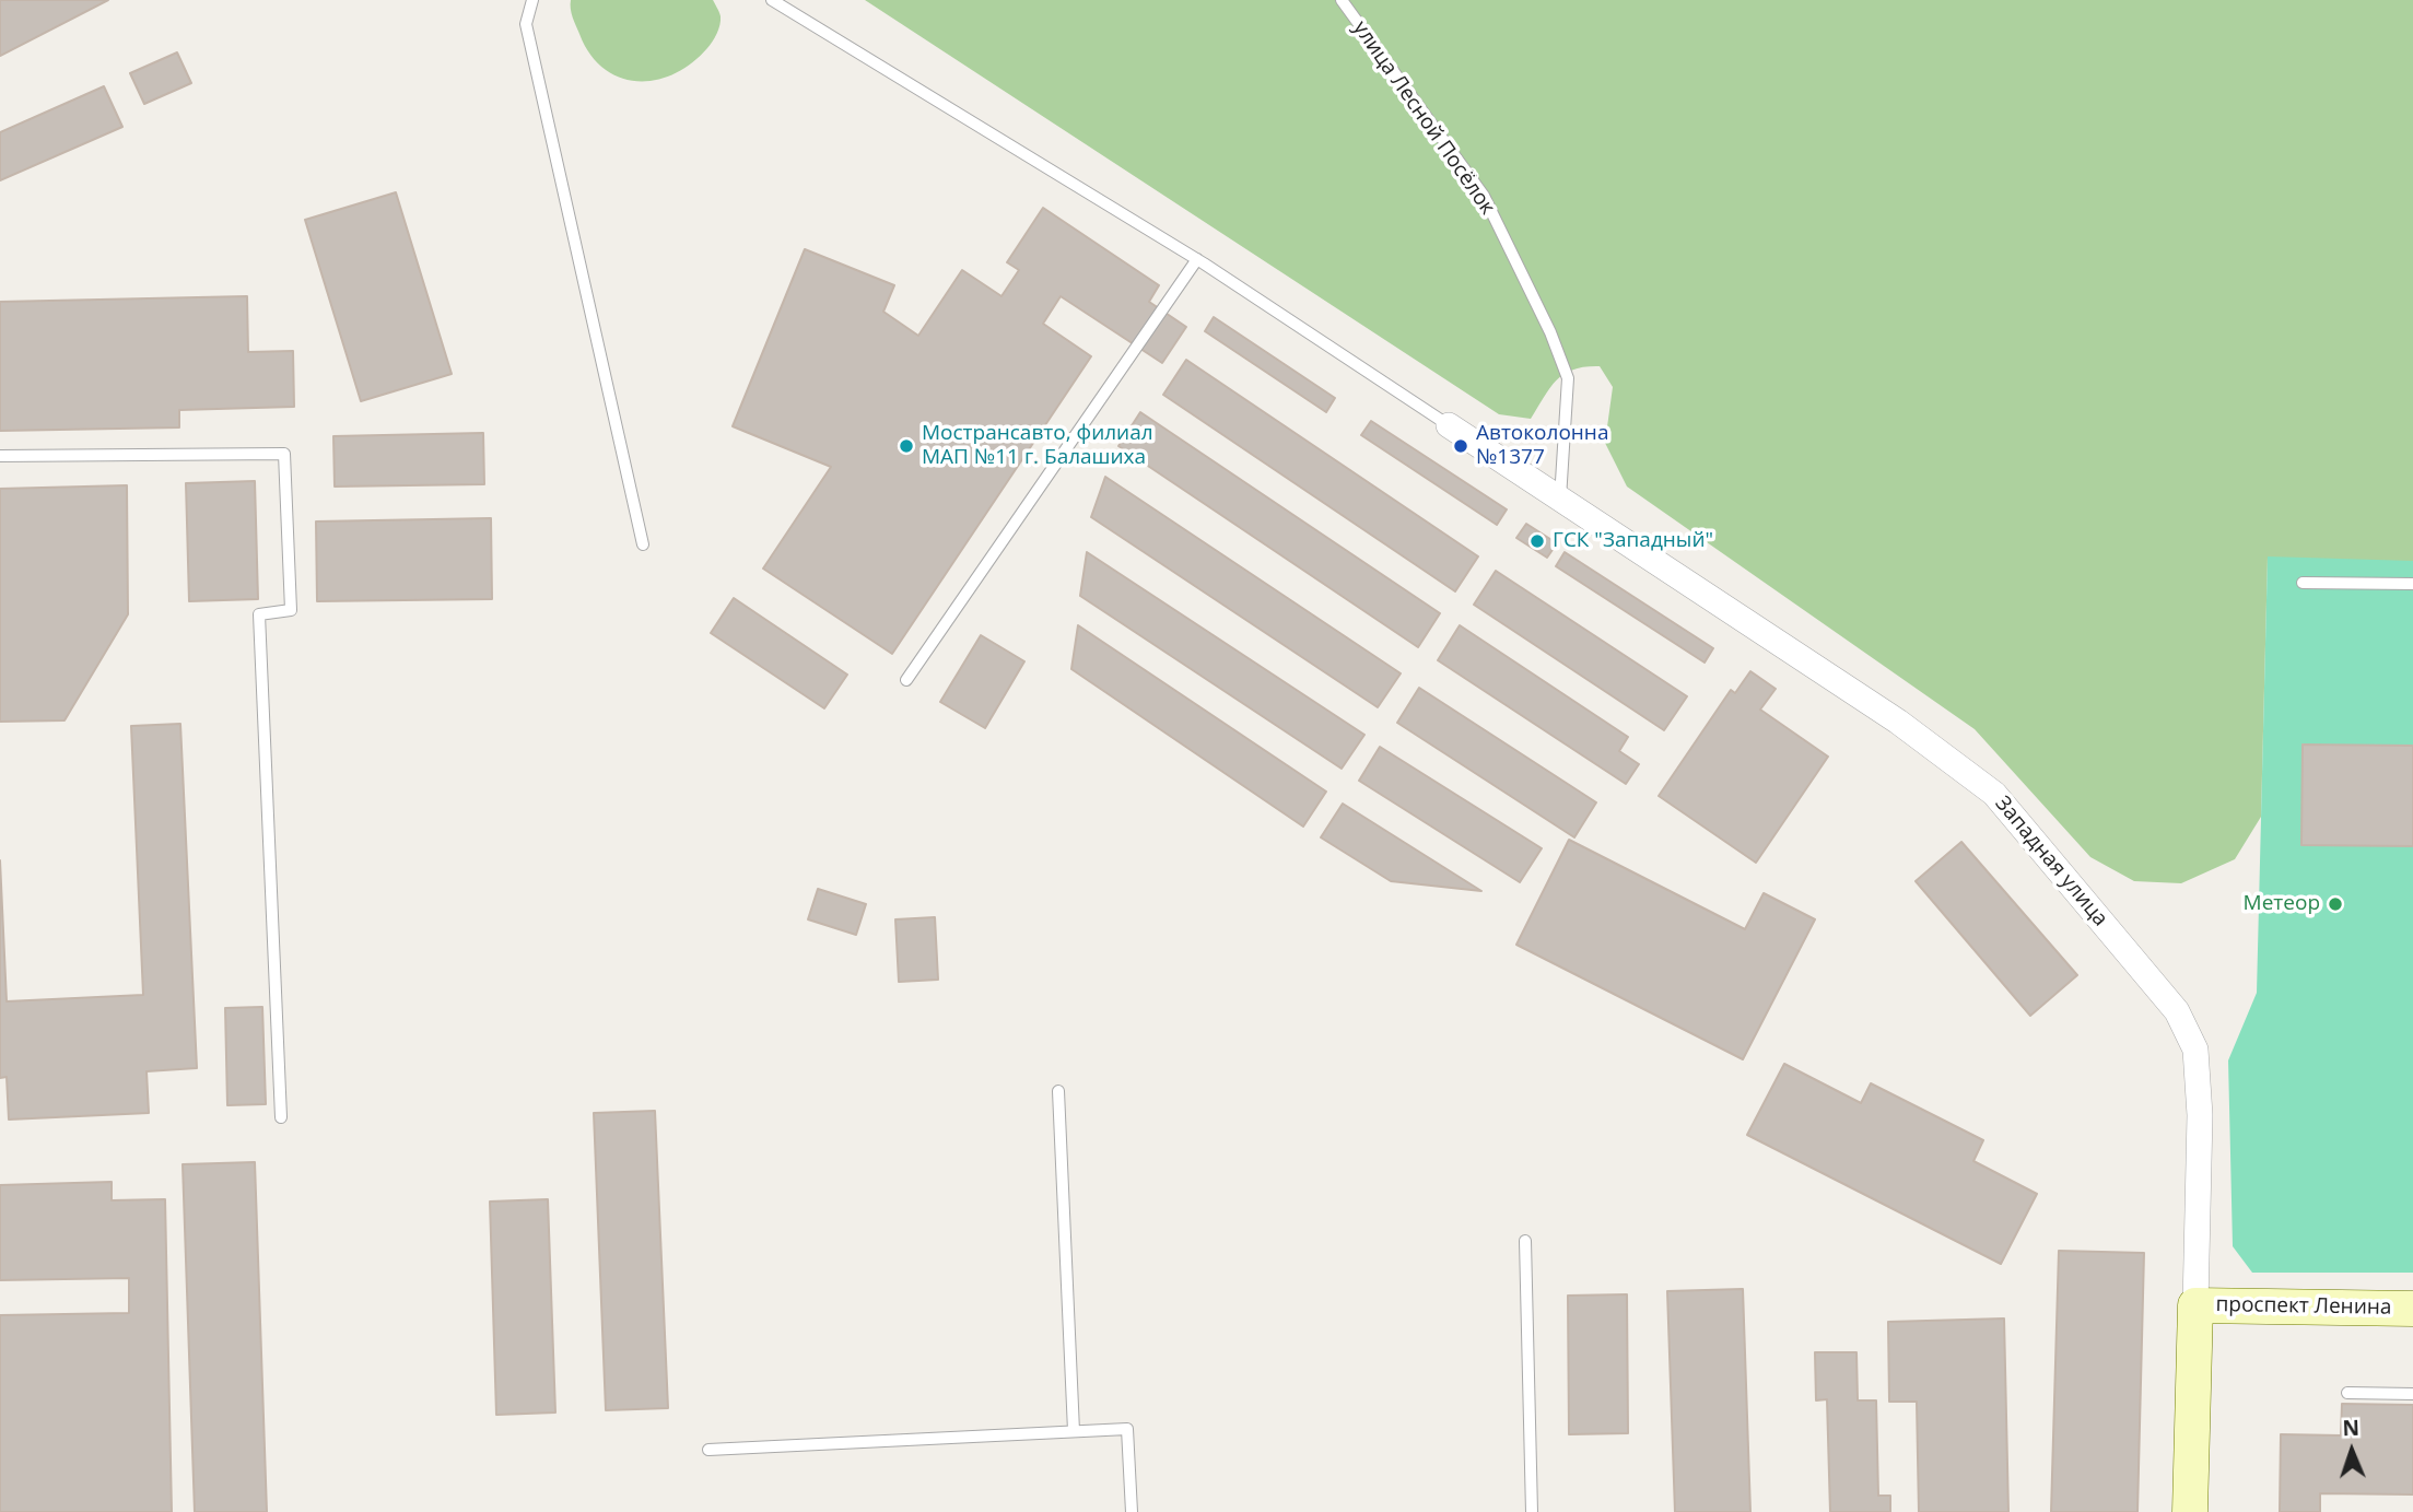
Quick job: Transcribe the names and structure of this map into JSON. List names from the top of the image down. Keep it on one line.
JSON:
{"streets":{"street":["Западная улица","проспект Ленина"],"lane":["улица Лесной Посёлок"]},"crossings":[["улица Лесной Посёлок","Западная улица"],["Западная улица","проспект Ленина"]],"places":["Мострансавто, филиал МАП №11 г. Балашиха","Автоколонна №1377","ГСК \"Западный\"","Метеор"],"north":"top"}
